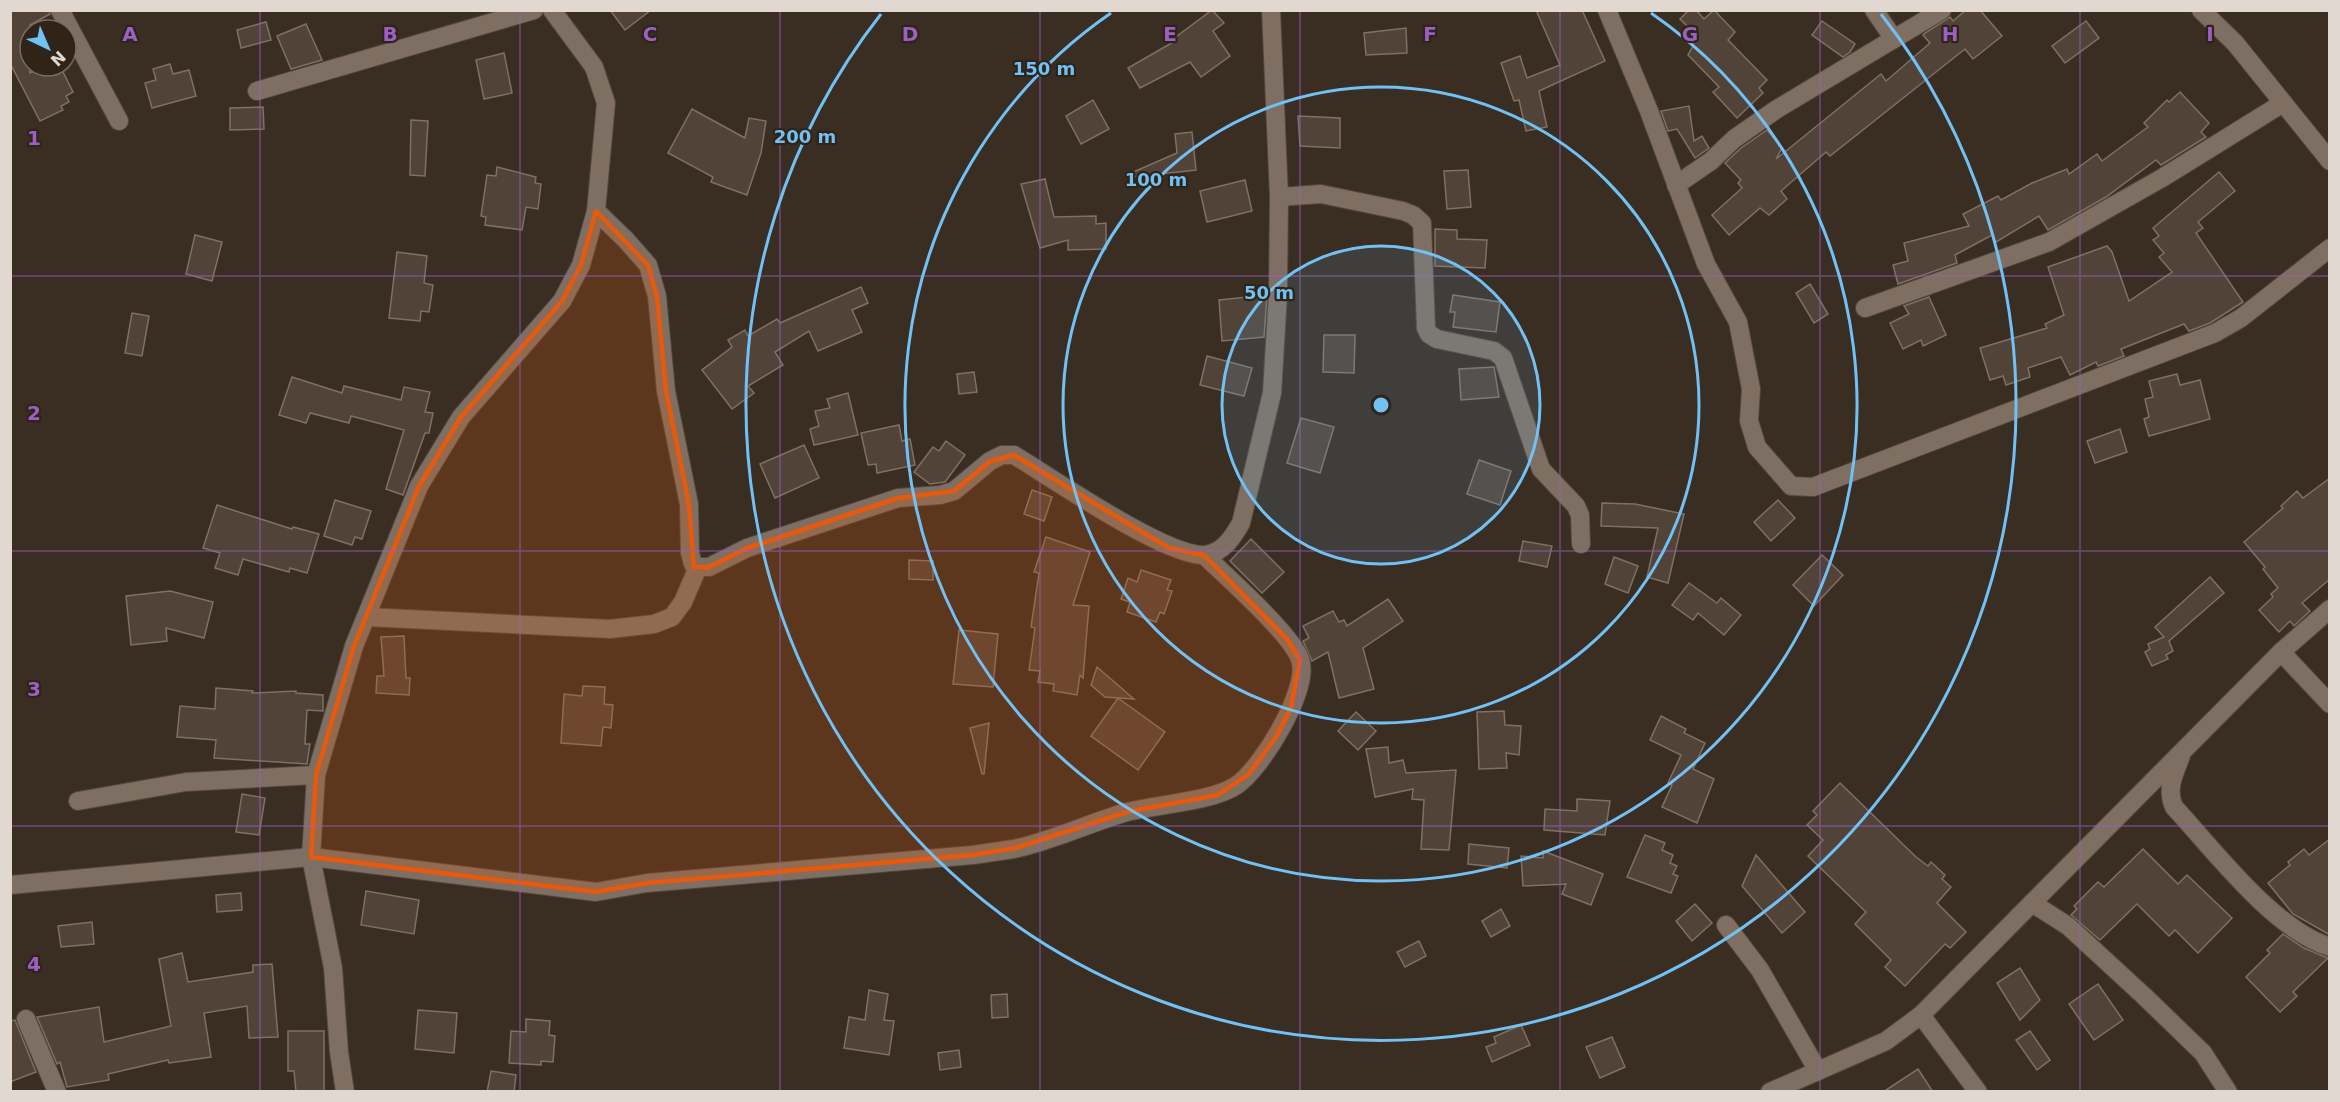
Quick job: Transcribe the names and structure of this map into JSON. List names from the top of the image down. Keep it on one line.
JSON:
{"north":"bottom right","grid":{"columns":["A","B","C","D","E","F","G","H","I"],"rows":["1","2","3","4"]},"rings":["150 m","200 m","100 m","50 m"]}
